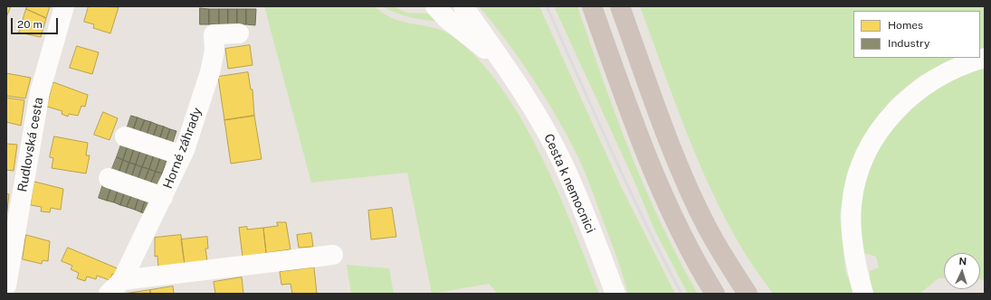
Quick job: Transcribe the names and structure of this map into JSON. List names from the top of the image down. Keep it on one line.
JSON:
{"streets":{"street":["Rudlovská cesta","Horné záhrady","Cesta k nemocnici"]},"legend":["Homes","Industry"],"scale_bar":"20 m","north":"top"}
